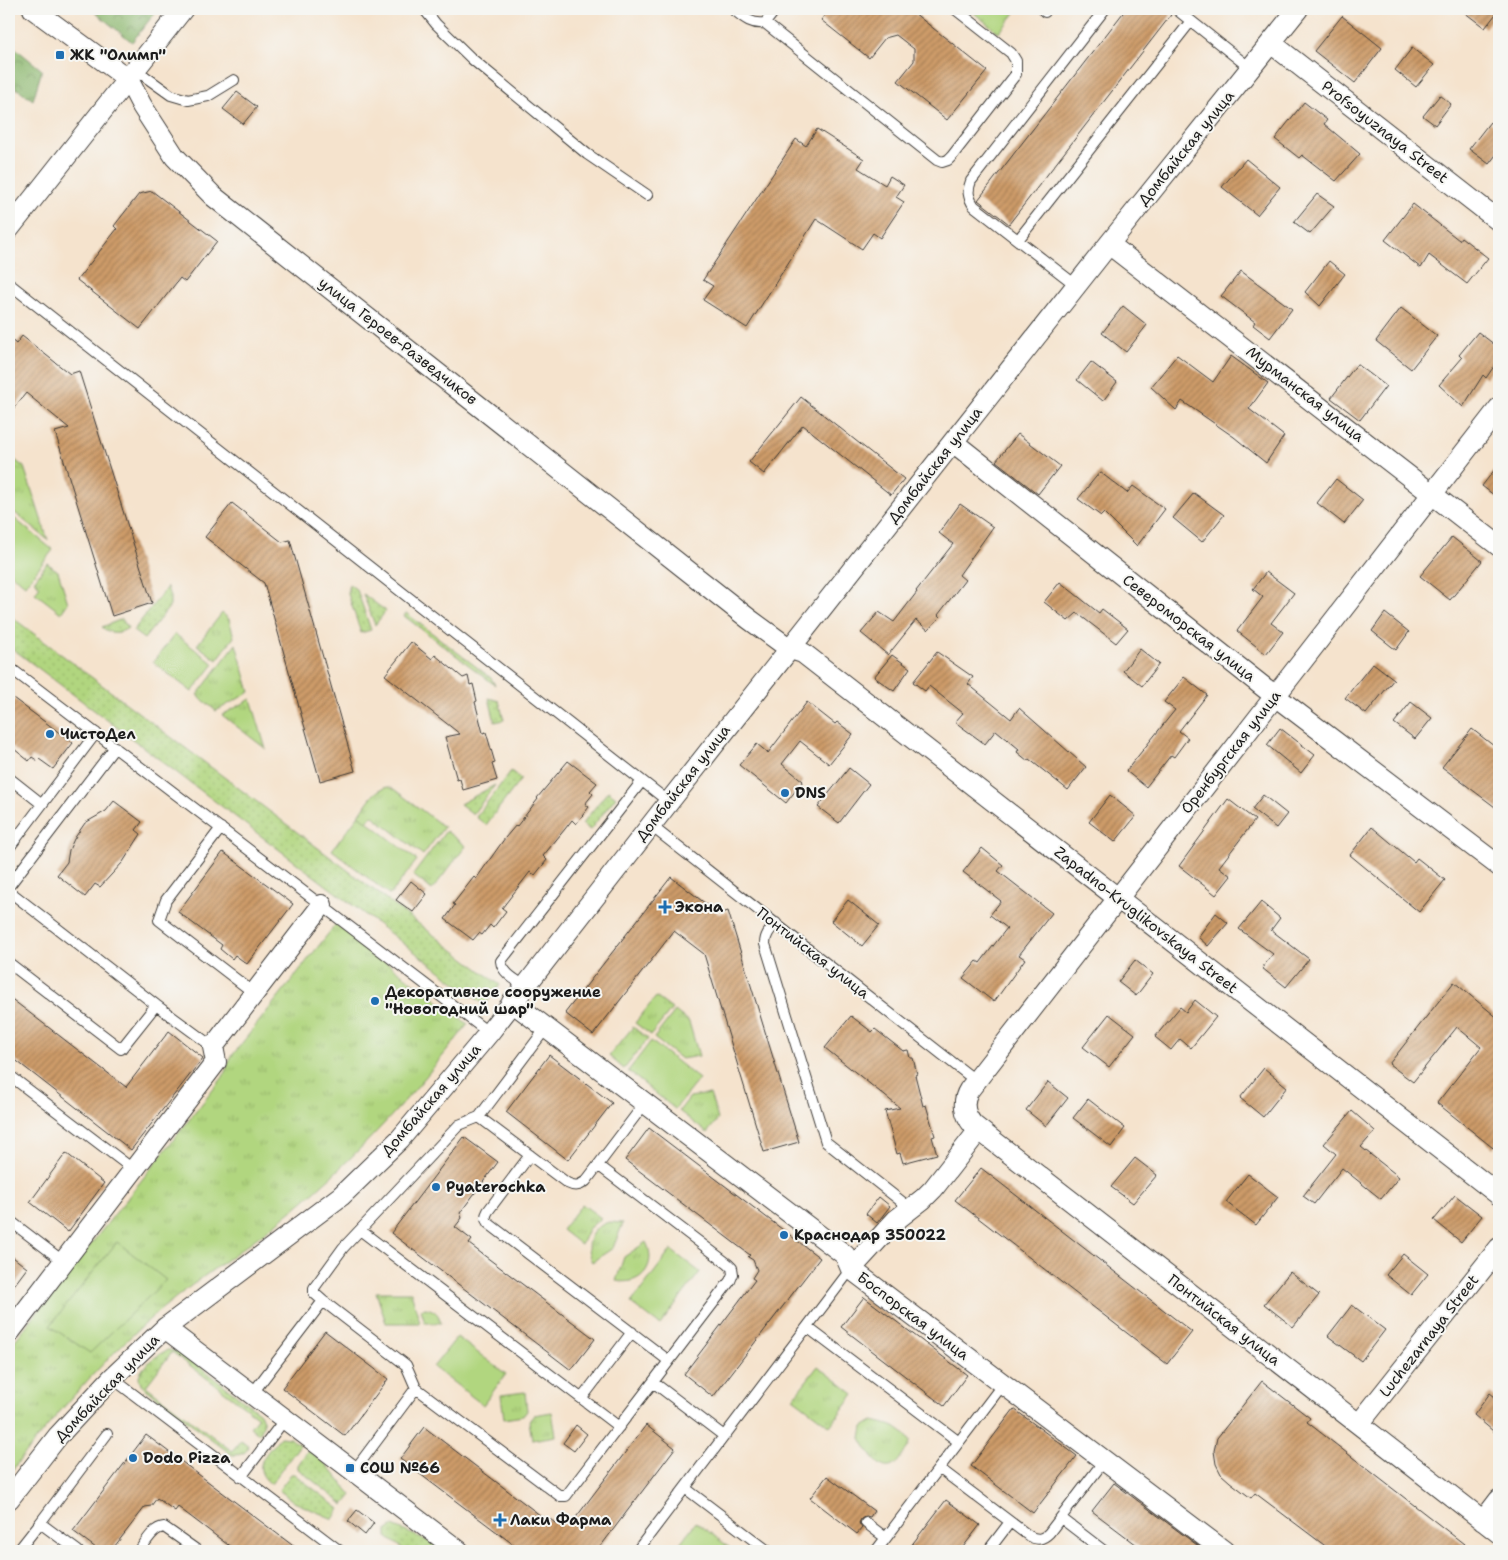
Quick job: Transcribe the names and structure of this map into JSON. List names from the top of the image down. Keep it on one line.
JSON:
{"streets":{"street":["Profsoyuznaya Street","Домбайская улица","улица Героев-Разведчиков","Мурманская улица","Североморская улица","Оренбургская улица","Zapadno-Kruglikovskaya Street","Понтийская улица","Боспорская улица","Luchezarnaya Street"]},"crossings":[["Profsoyuznaya Street","Домбайская улица"],["Домбайская улица","улица Героев-Разведчиков"],["Домбайская улица","Мурманская улица"],["Домбайская улица","Североморская улица"],["Домбайская улица","Zapadno-Kruglikovskaya Street"],["Домбайская улица","Понтийская улица"],["Домбайская улица","Боспорская улица"],["улица Героев-Разведчиков","Zapadno-Kruglikovskaya Street"],["Мурманская улица","Оренбургская улица"],["Североморская улица","Оренбургская улица"],["Оренбургская улица","Zapadno-Kruglikovskaya Street"],["Оренбургская улица","Понтийская улица"],["Понтийская улица","Luchezarnaya Street"]],"places":{"transit":["ЖК \"Олимп\"","СОШ №66"],"other":["ЧистоДел","DNS","Декоративное сооружение \"Новогодний шар\"","Pyaterochka","Краснодар 350022","Dodo Pizza"],"health":["Экона","Лаки Фарма"]}}
